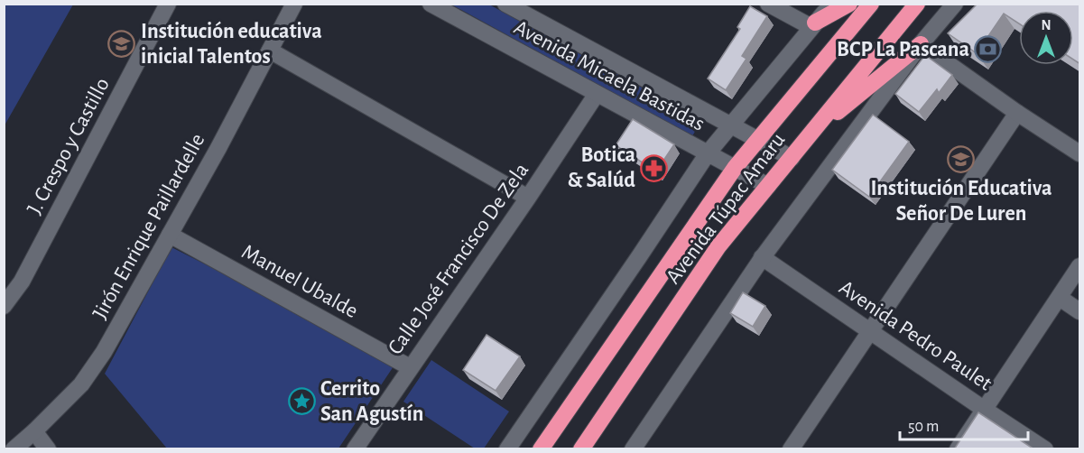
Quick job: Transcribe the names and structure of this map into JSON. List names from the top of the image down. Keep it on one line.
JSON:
{"streets":{"highway":["Avenida Túpac Amaru"],"street":["Avenida Micaela Bastidas","J. Crespo y Castillo","Jirón Enrique Paillardelle","Calle José Francisco De Zela","Manuel Ubalde","Avenida Pedro Paulet"]},"crossings":[["Avenida Micaela Bastidas","Avenida Túpac Amaru"],["Avenida Micaela Bastidas","Calle José Francisco De Zela"],["Jirón Enrique Paillardelle","Manuel Ubalde"],["Calle José Francisco De Zela","Manuel Ubalde"]],"places":{"school or university":["Institución educativa inicial Talentos","Institución Educativa Señor De Luren"],"bank":["BCP La Pascana"],"pharmacy":["Botica & Salúd"],"place":["Cerrito San Agustín"]},"scale_bar":"50 m","north":"top"}
